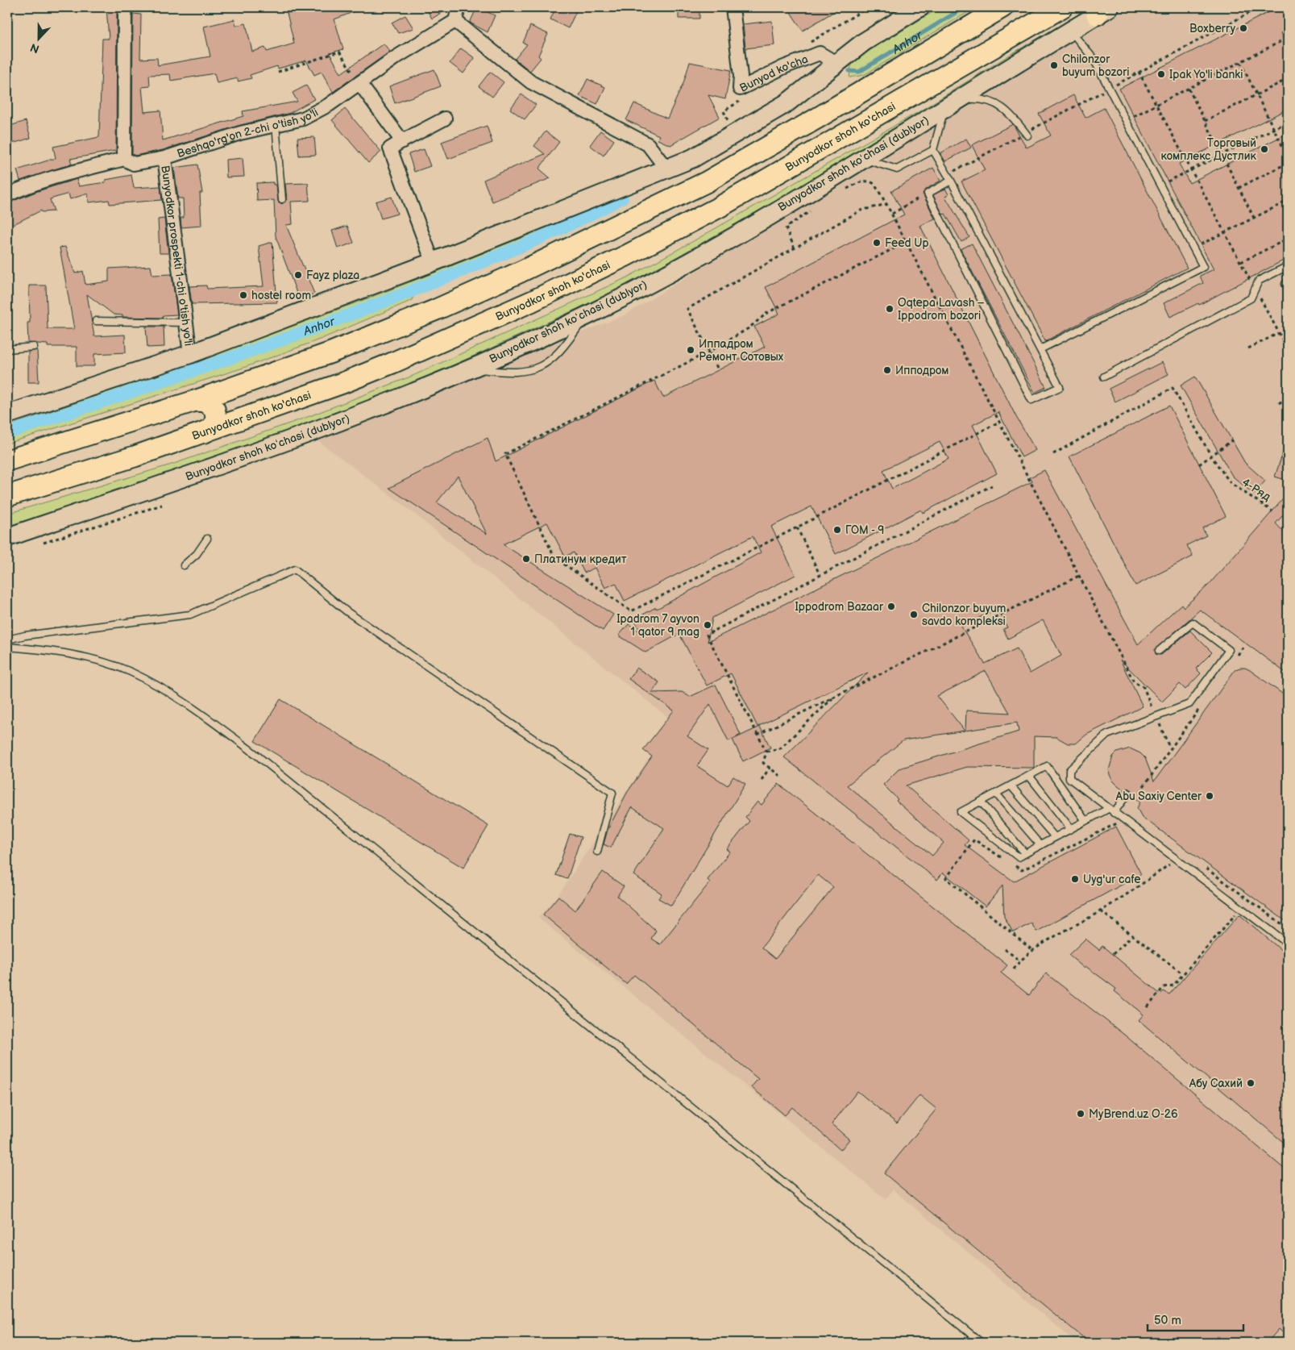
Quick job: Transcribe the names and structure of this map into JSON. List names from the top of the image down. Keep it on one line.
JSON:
{"streets":{"main road":["Bunyodkor shoh ko'chasi"],"street":["Bunyod ko'cha","Beshqo'rg'on 2-chi o'tish yo'li","Bunyodkor shoh koʻchasi (dublyor)","Bunyodkor prospekti 1-chi o'tish yo'li"],"path":["4-Ряд"]},"crossings":[["Beshqo'rg'on 2-chi o'tish yo'li","Bunyodkor prospekti 1-chi o'tish yo'li"]],"water":["Anhor"],"places":["Boxberry","Chilonzor buyum bozori","Ipak Yo'li banki","Торговый комплекс Дустлик","Feed Up","Fayz plaza","hostel room","Oqtepa Lavash – Ippodrom bozori","Иппадром Ремонт Сотовых","Ипподром","ГОМ - 9","Платинум кредит","Ippodrom Bazaar","Chilonzor buyum savdo kompleksi","Ipadrom 7 ayvon 1 qator 9 mag","Abu Saxiy Center","Uyg'ur cafe","Абу Сахий","MyBrend.uz O-26"],"scale_bar":"50 m","north":"bottom"}
